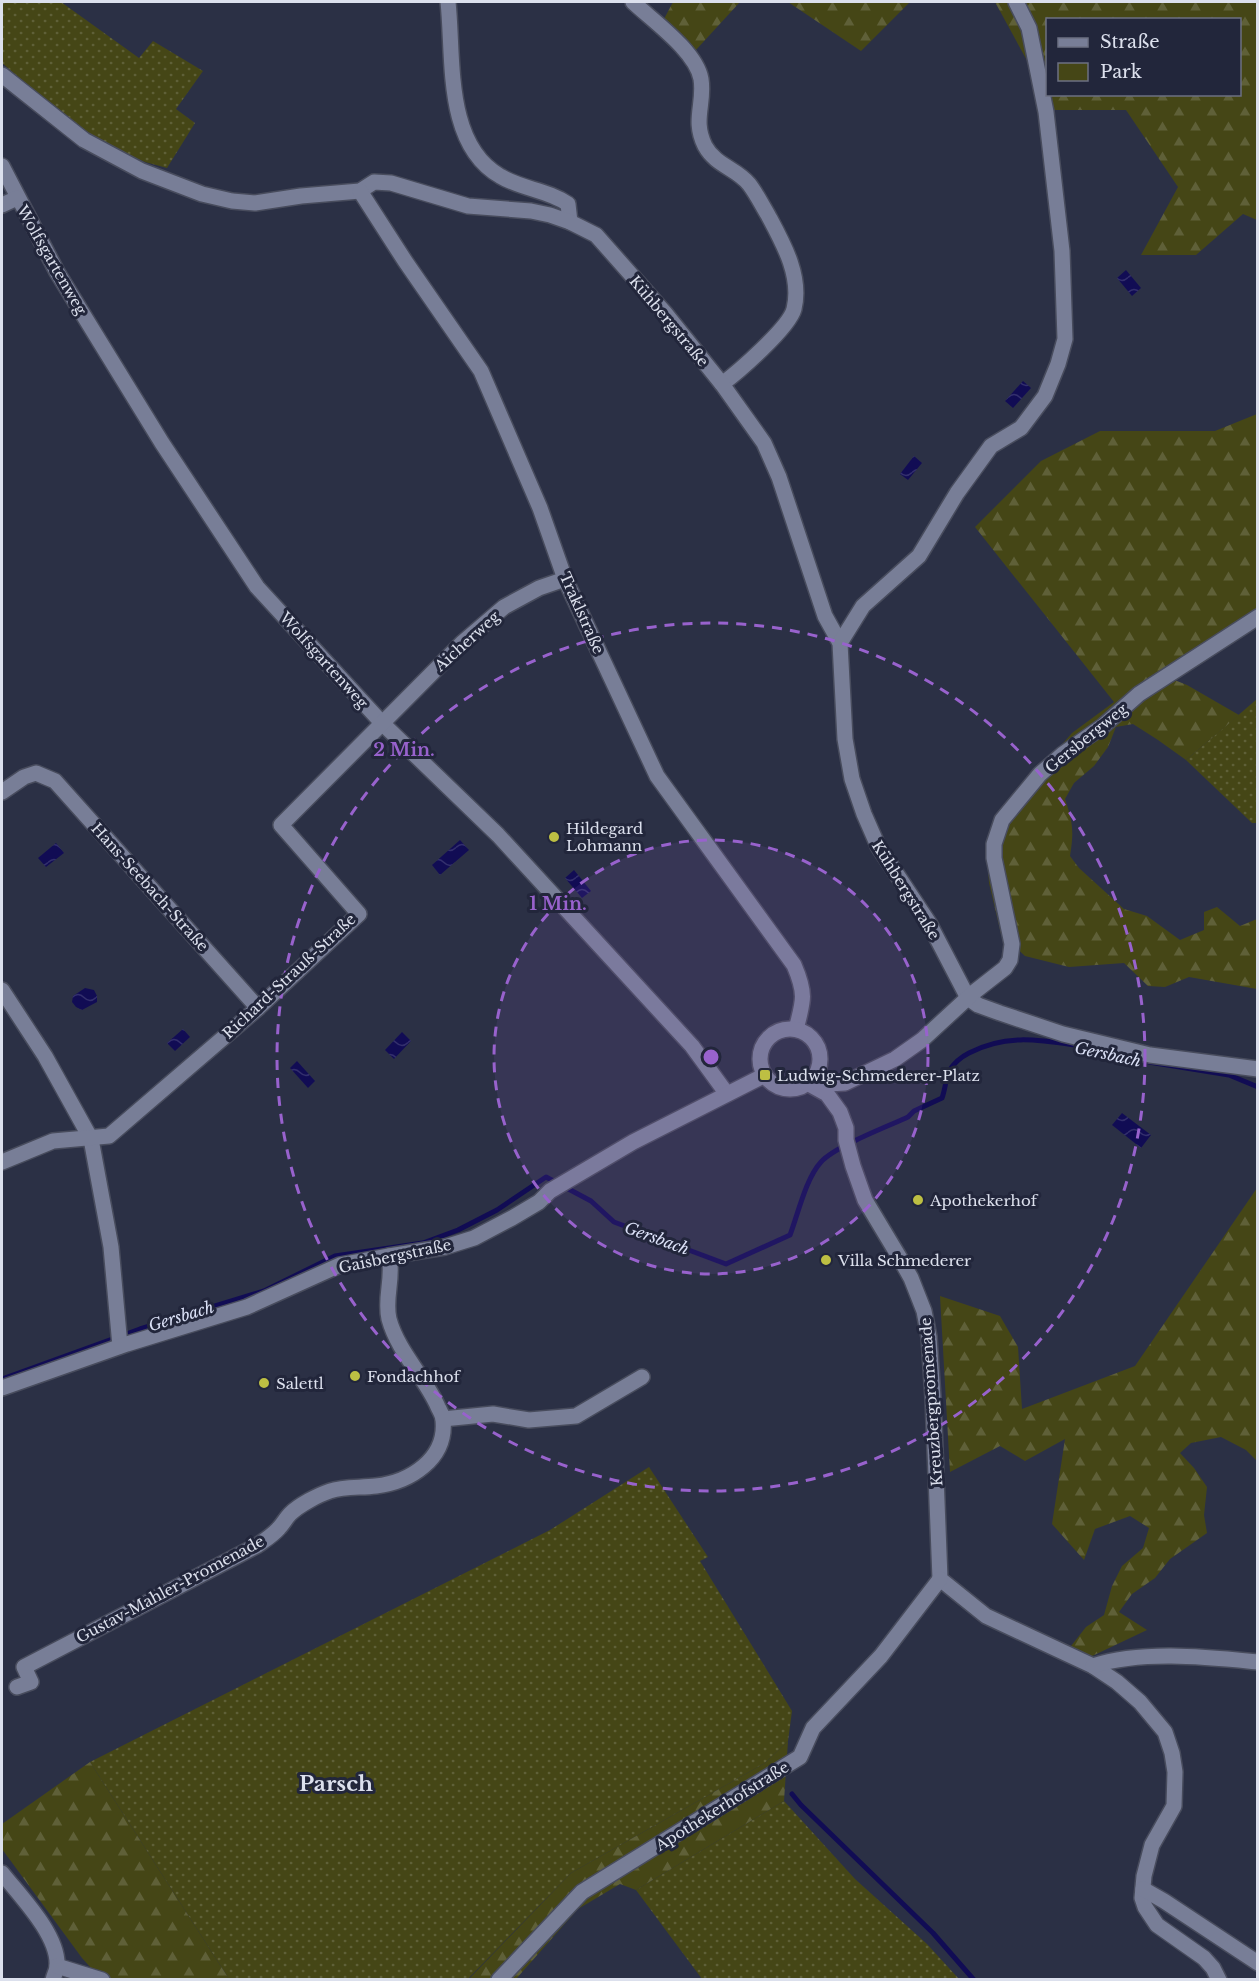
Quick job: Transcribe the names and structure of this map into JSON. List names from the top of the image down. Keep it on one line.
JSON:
{"streets":{"street":["Wolfsgartenweg","Kühbergstraße","Traklstraße","Aicherweg","Gersbergweg","Hans-Seebach-Straße","Richard-Strauß-Straße","Gaisbergstraße","Kreuzbergpromenade","Gustav-Mahler-Promenade","Apothekerhofstraße"]},"crossings":[["Wolfsgartenweg","Aicherweg"],["Wolfsgartenweg","Richard-Strauß-Straße"],["Wolfsgartenweg","Gaisbergstraße"],["Kühbergstraße","Traklstraße"],["Kühbergstraße","Gersbergweg"],["Traklstraße","Aicherweg"],["Traklstraße","Gaisbergstraße"],["Traklstraße","Kreuzbergpromenade"],["Aicherweg","Richard-Strauß-Straße"],["Hans-Seebach-Straße","Richard-Strauß-Straße"],["Gaisbergstraße","Kreuzbergpromenade"],["Kreuzbergpromenade","Apothekerhofstraße"]],"districts":["Parsch"],"water":["Gersbach"],"places":{"other":["Hildegard Lohmann","Apothekerhof","Villa Schmederer","Fondachhof","Salettl"],"transit":["Ludwig-Schmederer-Platz"]},"legend":["Straße","Park"],"rings":["2 Min.","1 Min."]}
